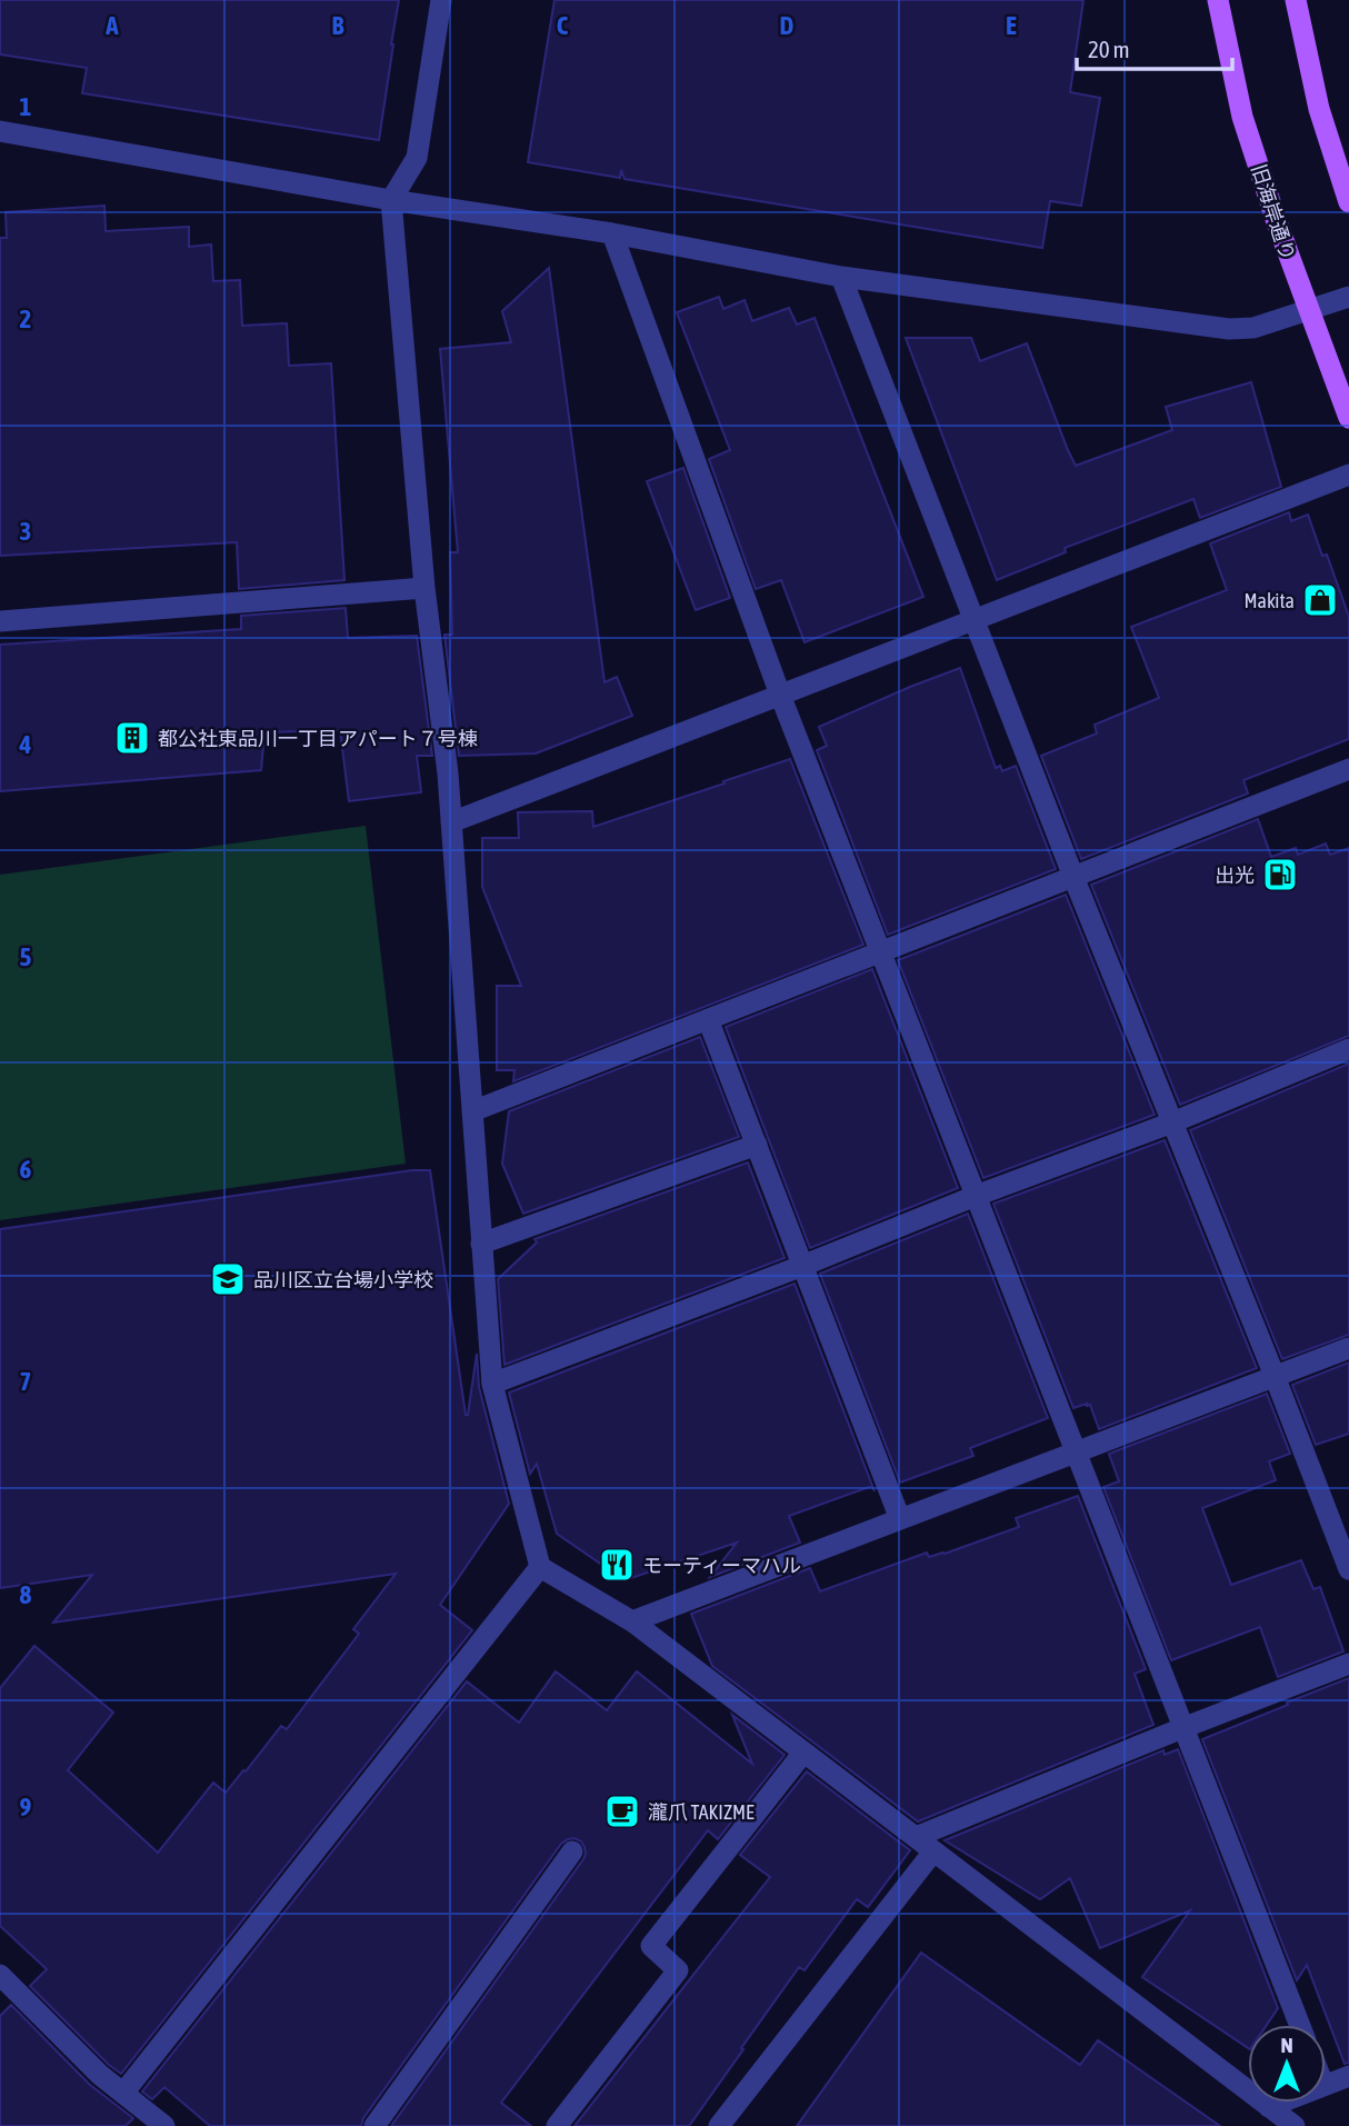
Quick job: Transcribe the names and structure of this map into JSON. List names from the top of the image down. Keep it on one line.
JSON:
{"streets":{"main road":["旧海岸通り"]},"places":{"shop":["Makita"],"building":["都公社東品川一丁目アパート７号棟"],"fuel station":["出光"],"school or university":["品川区立台場小学校"],"restaurant":["モーティーマハル"],"cafe":["瀧爪 TAKIZME"]},"scale_bar":"20 m","north":"top","grid":{"columns":["A","B","C","D","E"],"rows":["1","2","3","4","5","6","7","8","9"]}}
